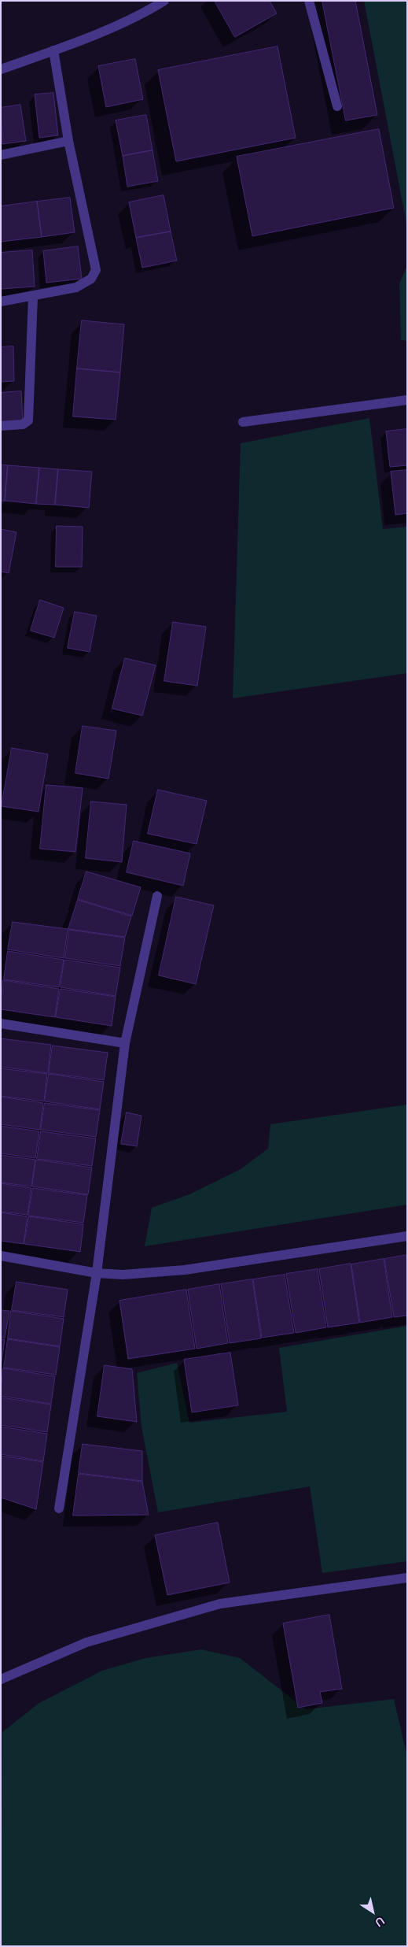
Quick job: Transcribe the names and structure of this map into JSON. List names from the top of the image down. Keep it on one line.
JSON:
{"north":"bottom right"}
